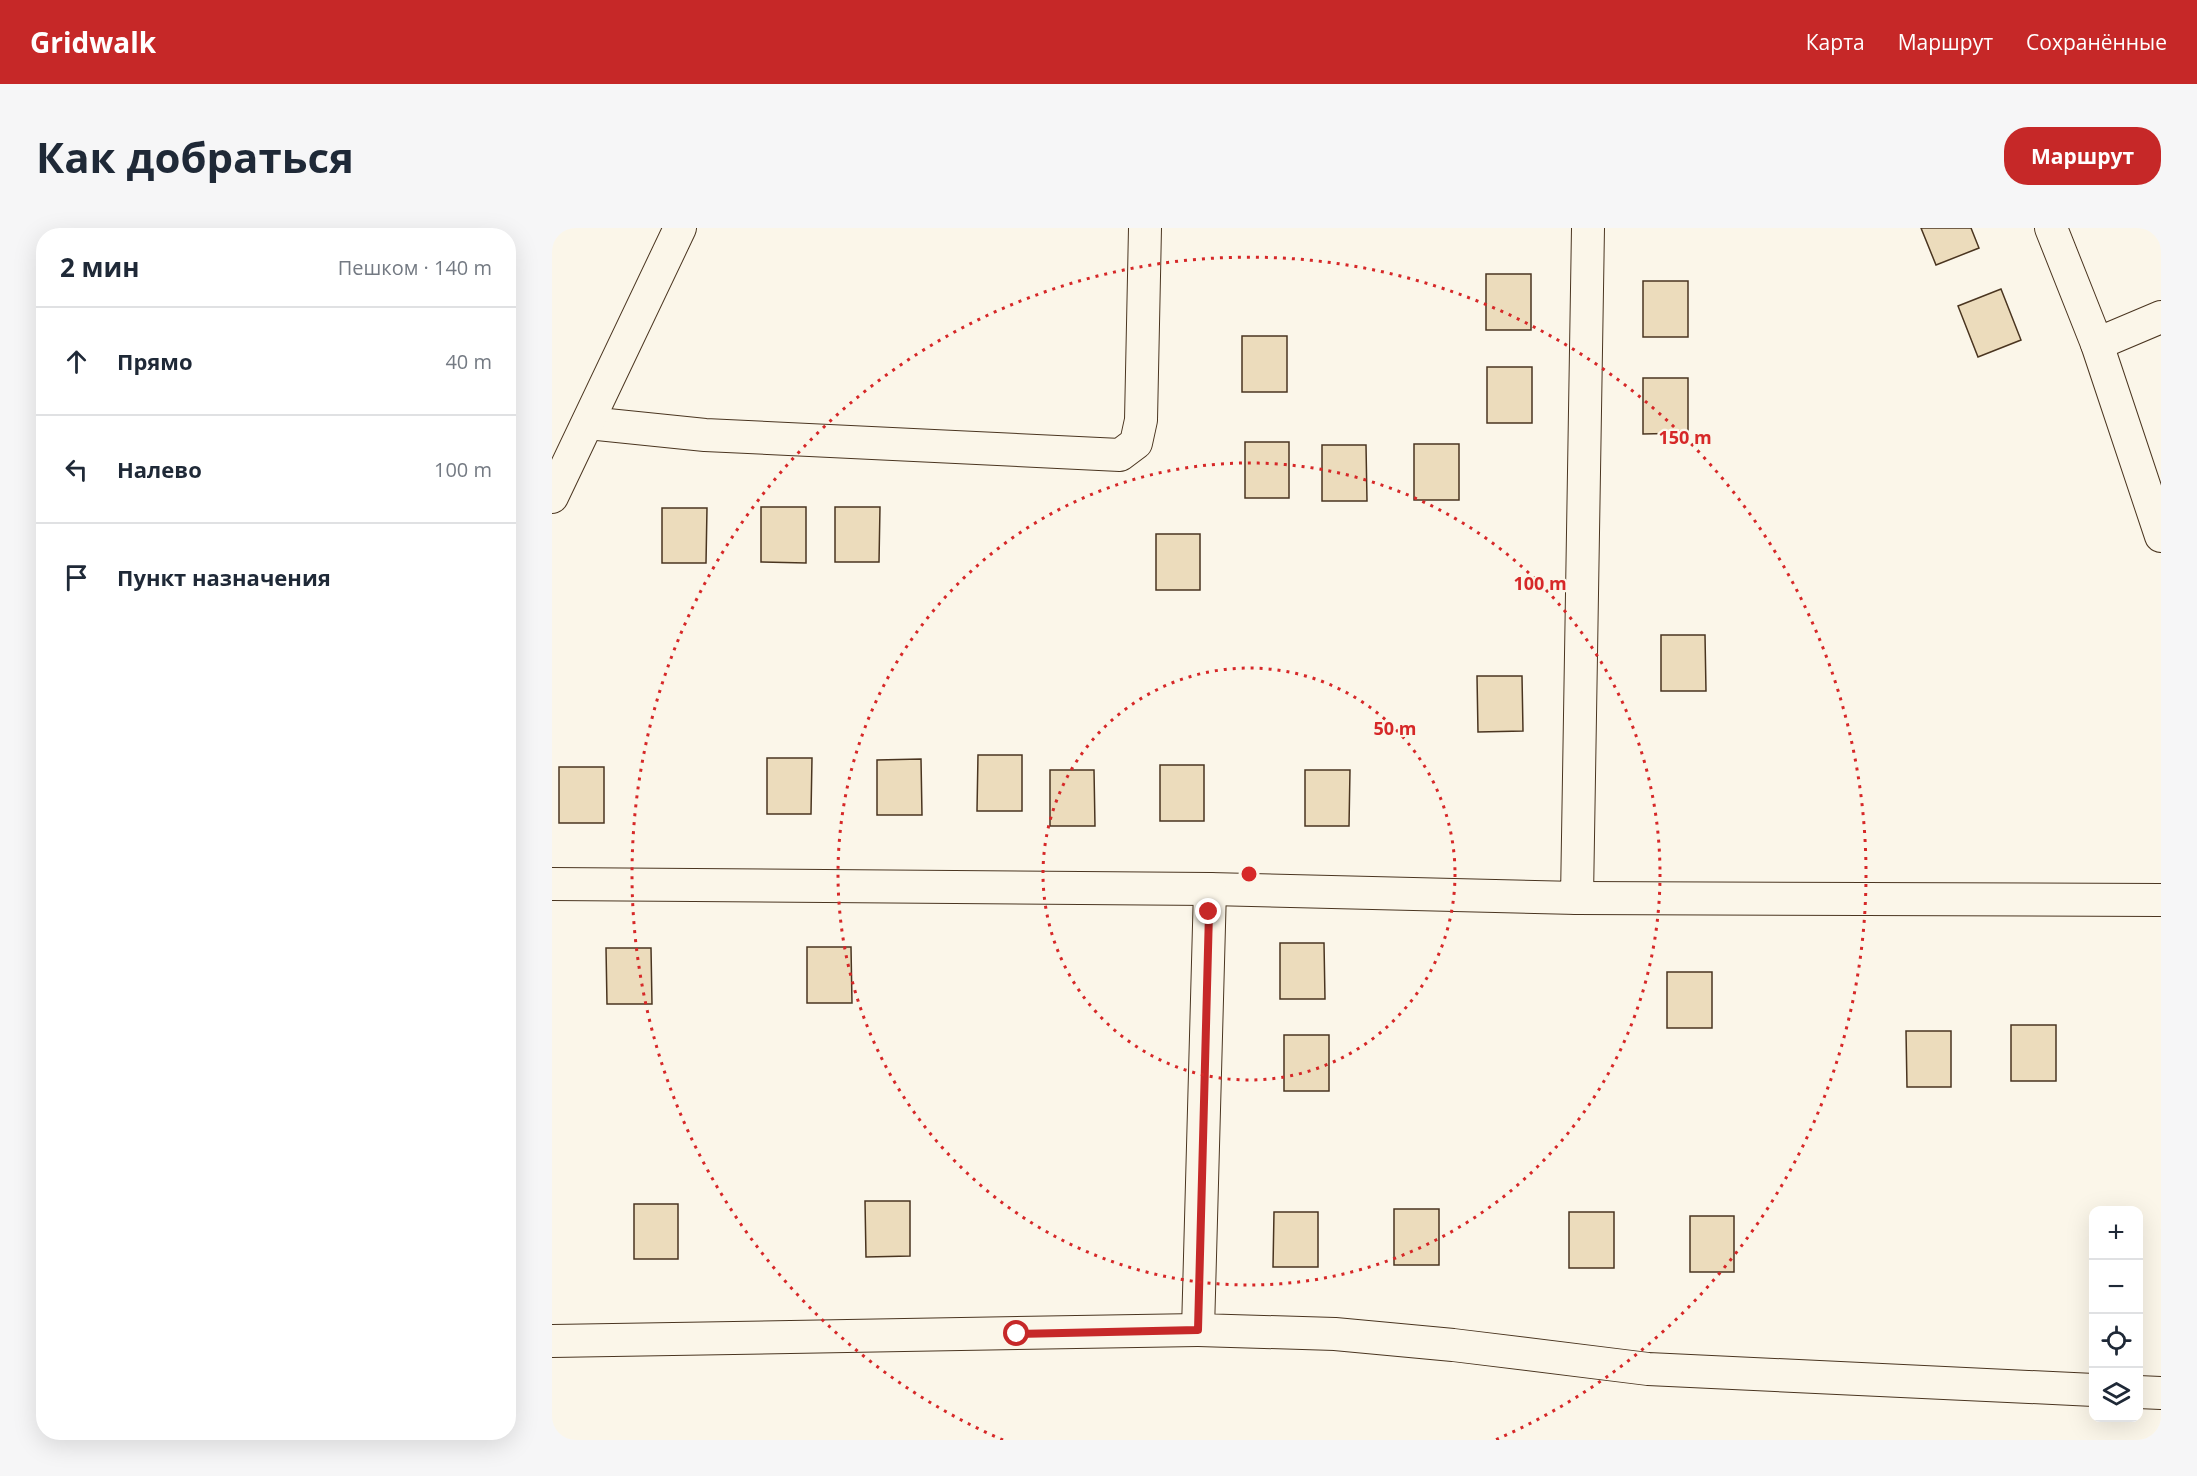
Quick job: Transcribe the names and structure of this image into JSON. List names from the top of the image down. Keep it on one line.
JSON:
{"page":{"header":"Gridwalk","nav":["Карта","Маршрут","Сохранённые"],"buttons":"Маршрут","title":"Как добраться","heading":["2 мин","Пешком · 140 m"],"list":[["Прямо","40 m"],["Налево","100 m"],"Пункт назначения"],"map_buttons":["+","−"]},"rings":["150 m","100 m","50 m"]}
